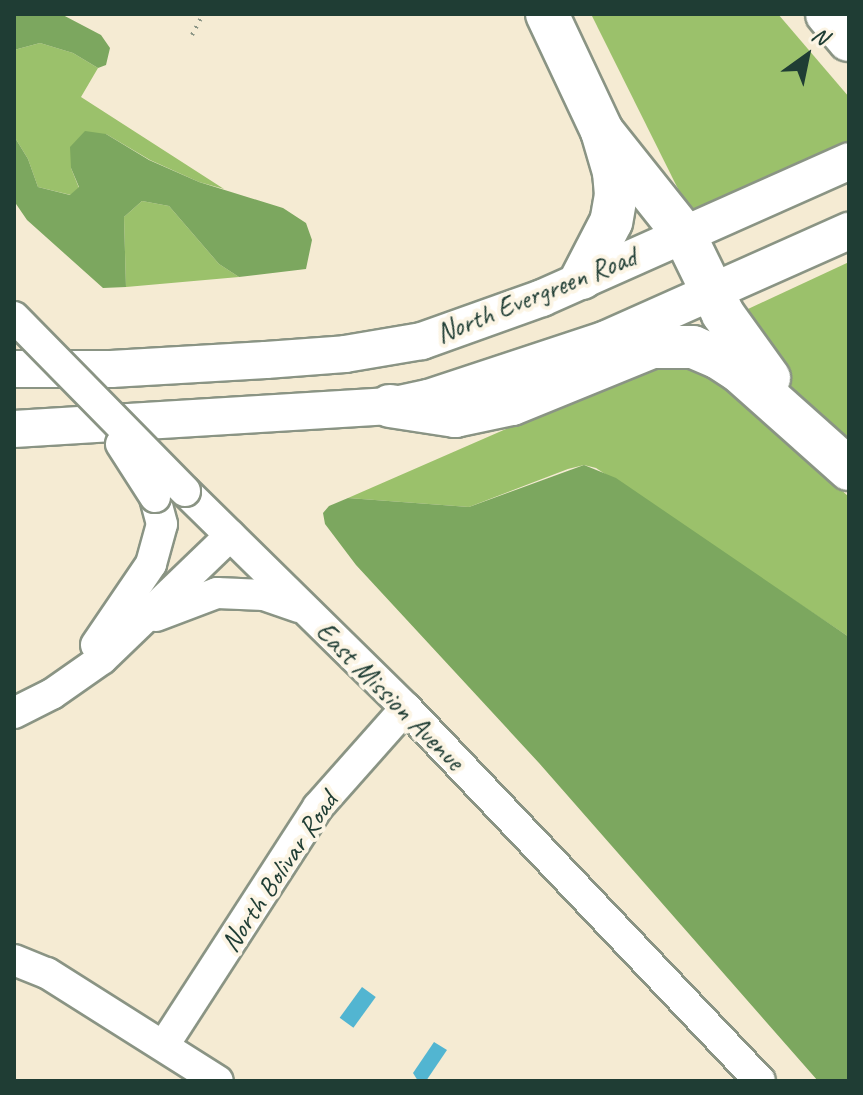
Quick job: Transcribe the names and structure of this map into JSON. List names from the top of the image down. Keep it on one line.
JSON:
{"streets":{"main road":["North Evergreen Road"],"street":["East Mission Avenue","North Bolivar Road"]},"crossings":[["East Mission Avenue","North Bolivar Road"]],"north":"top right"}
